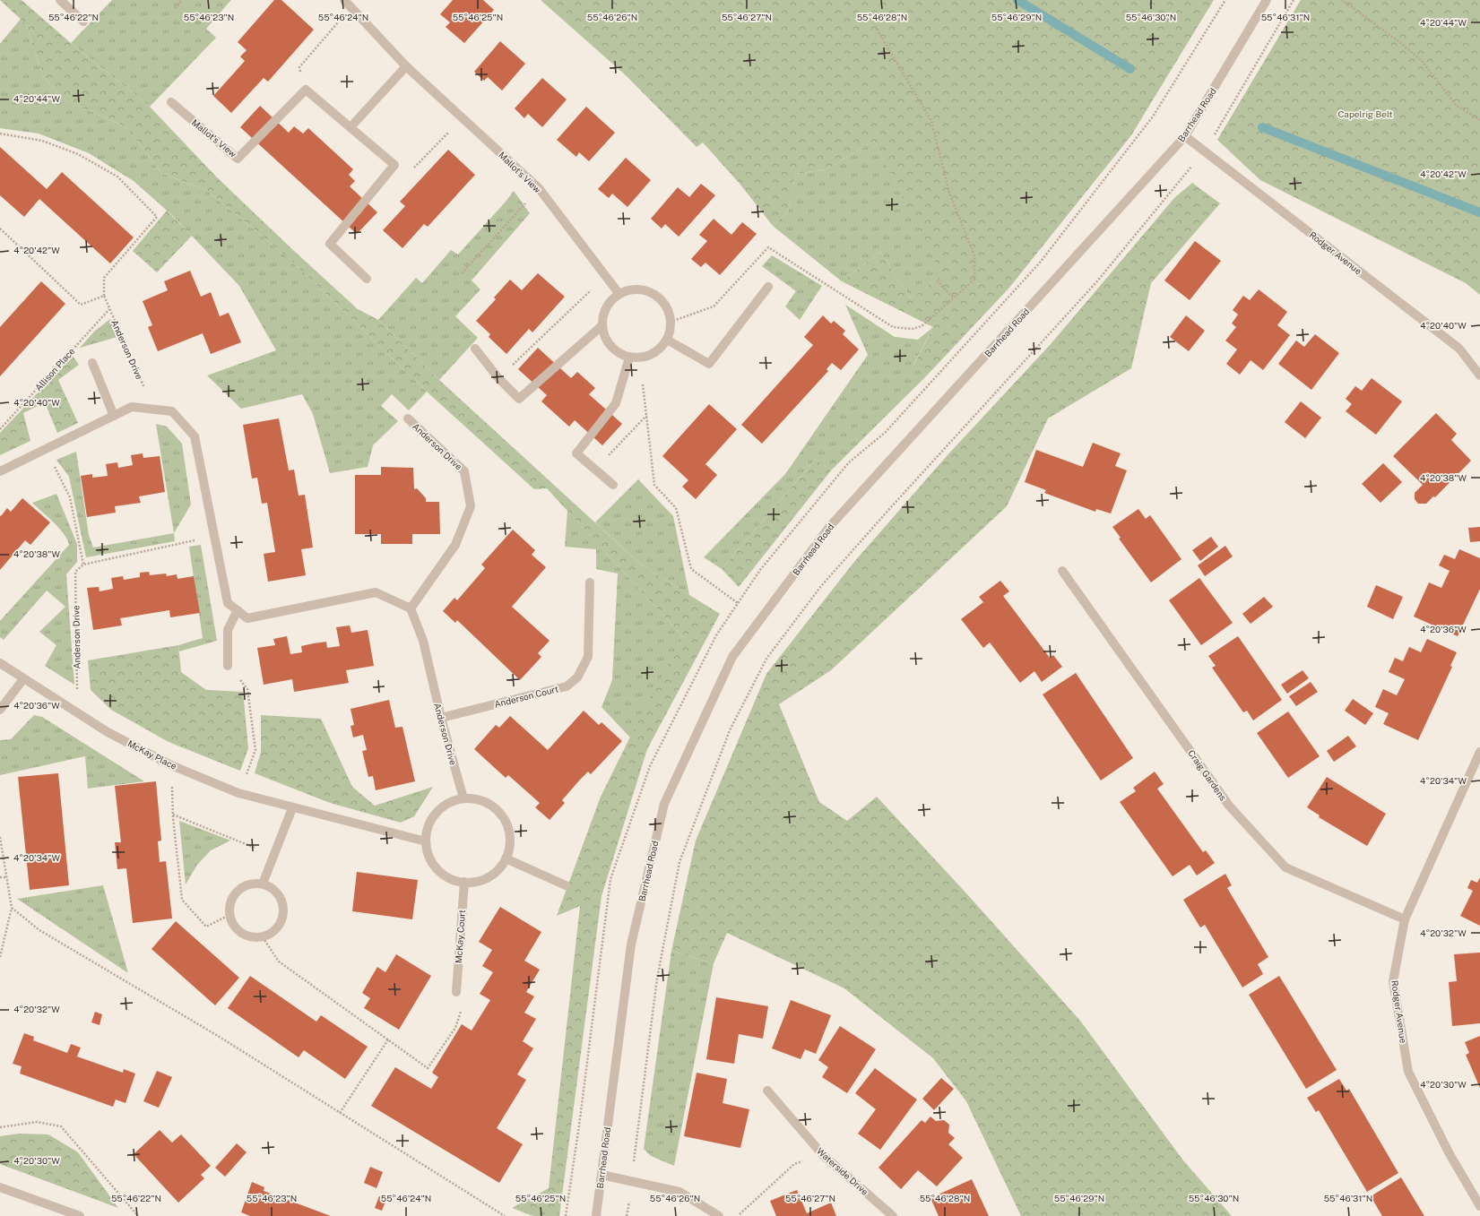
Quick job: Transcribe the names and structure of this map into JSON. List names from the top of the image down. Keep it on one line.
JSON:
{"streets":{"street":["Barrhead Road","Mallot's View","Rodger Avenue","Anderson Drive","Anderson Court","McKay Place","Craig Gardens","McKay Court","Waterside Drive"],"path":["Allison Place"]},"crossings":[["Barrhead Road","Rodger Avenue"],["Rodger Avenue","Craig Gardens"],["Anderson Drive","Allison Place"],["Anderson Drive","Anderson Court"],["Anderson Drive","McKay Place"],["Anderson Drive","McKay Court"],["McKay Place","McKay Court"]],"parks":["Capelrig Belt"],"coordinates":["55°46'22\"N","55°46'23\"N","55°46'24\"N","55°46'25\"N","55°46'26\"N","55°46'27\"N","55°46'28\"N","55°46'29\"N","55°46'30\"N","55°46'31\"N","4°20'44\"W","4°20'42\"W","4°20'40\"W","4°20'38\"W","4°20'36\"W","4°20'34\"W","4°20'32\"W","4°20'30\"W"]}
